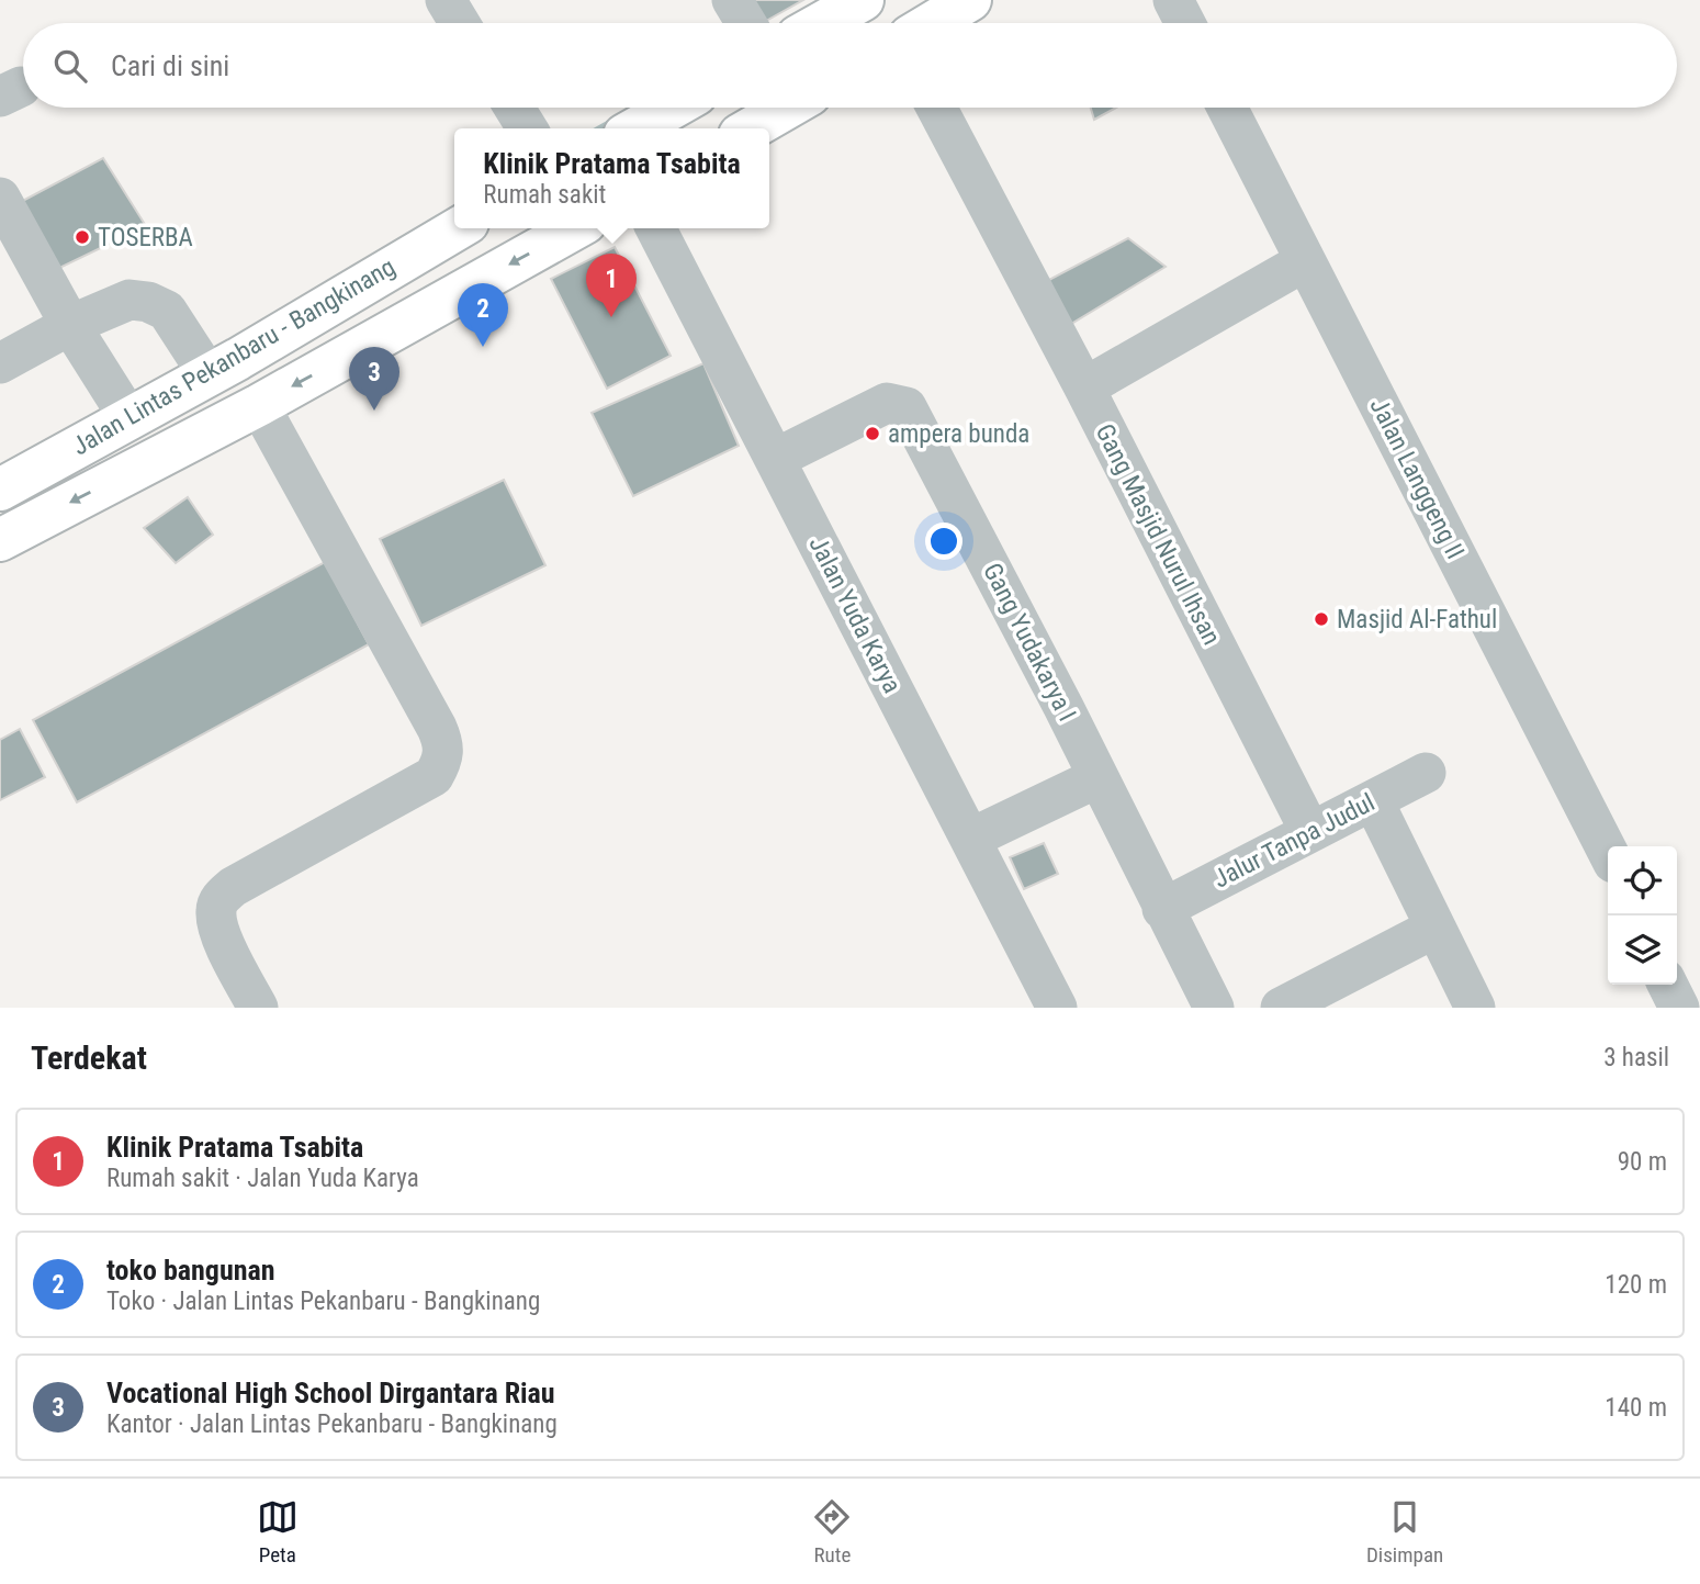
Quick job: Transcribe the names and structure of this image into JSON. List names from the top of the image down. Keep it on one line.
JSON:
{"streets":{"highway":["Jalan Lintas Pekanbaru - Bangkinang"],"street":["Jalan Langgeng II","Gang Masjid Nurul Ihsan","Jalan Yuda Karya","Gang Yudakarya I","Jalur Tanpa Judul"]},"crossings":[["Gang Masjid Nurul Ihsan","Jalur Tanpa Judul"],["Jalan Yuda Karya","Gang Yudakarya I"],["Gang Yudakarya I","Jalur Tanpa Judul"]],"places":["TOSERBA","ampera bunda","Masjid Al-Fathul"],"page":{"search":"Cari di sini","popup":["Klinik Pratama Tsabita","Rumah sakit"],"pins":["1","2","3"],"heading":["Terdekat","3 hasil"],"list":[{"mark":"1","name":"Klinik Pratama Tsabita","note":"Rumah sakit · Jalan Yuda Karya","value":"90 m"},{"mark":"2","name":"toko bangunan","note":"Toko · Jalan Lintas Pekanbaru - Bangkinang","value":"120 m"},{"mark":"3","name":"Vocational High School Dirgantara Riau","note":"Kantor · Jalan Lintas Pekanbaru - Bangkinang","value":"140 m"}],"nav":["Peta","Rute","Disimpan"]}}
